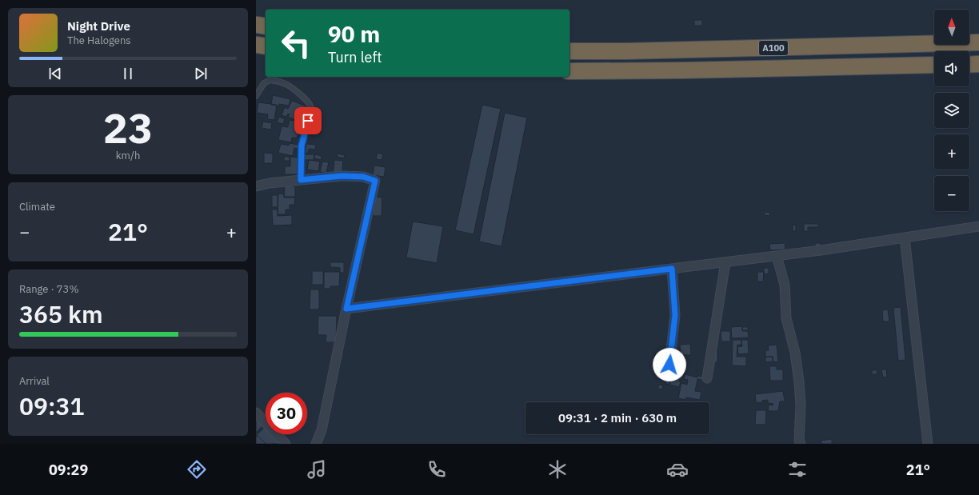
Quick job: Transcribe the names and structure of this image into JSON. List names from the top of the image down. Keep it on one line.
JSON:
{"streets":{"highway":["A100"]},"north":"top","page":{"map_buttons":["+","−"],"turn":["90 m","Turn left"],"song":["Night Drive","The Halogens"],"tile":[["23","km/h"],"Climate",["Range · 73%","365 km"],["Arrival","09:31"]],"heat":["−","21°","+"],"limit":"30","trip":"09:31 · 2 min · 630 m","tabs":["09:29","21°"]}}
